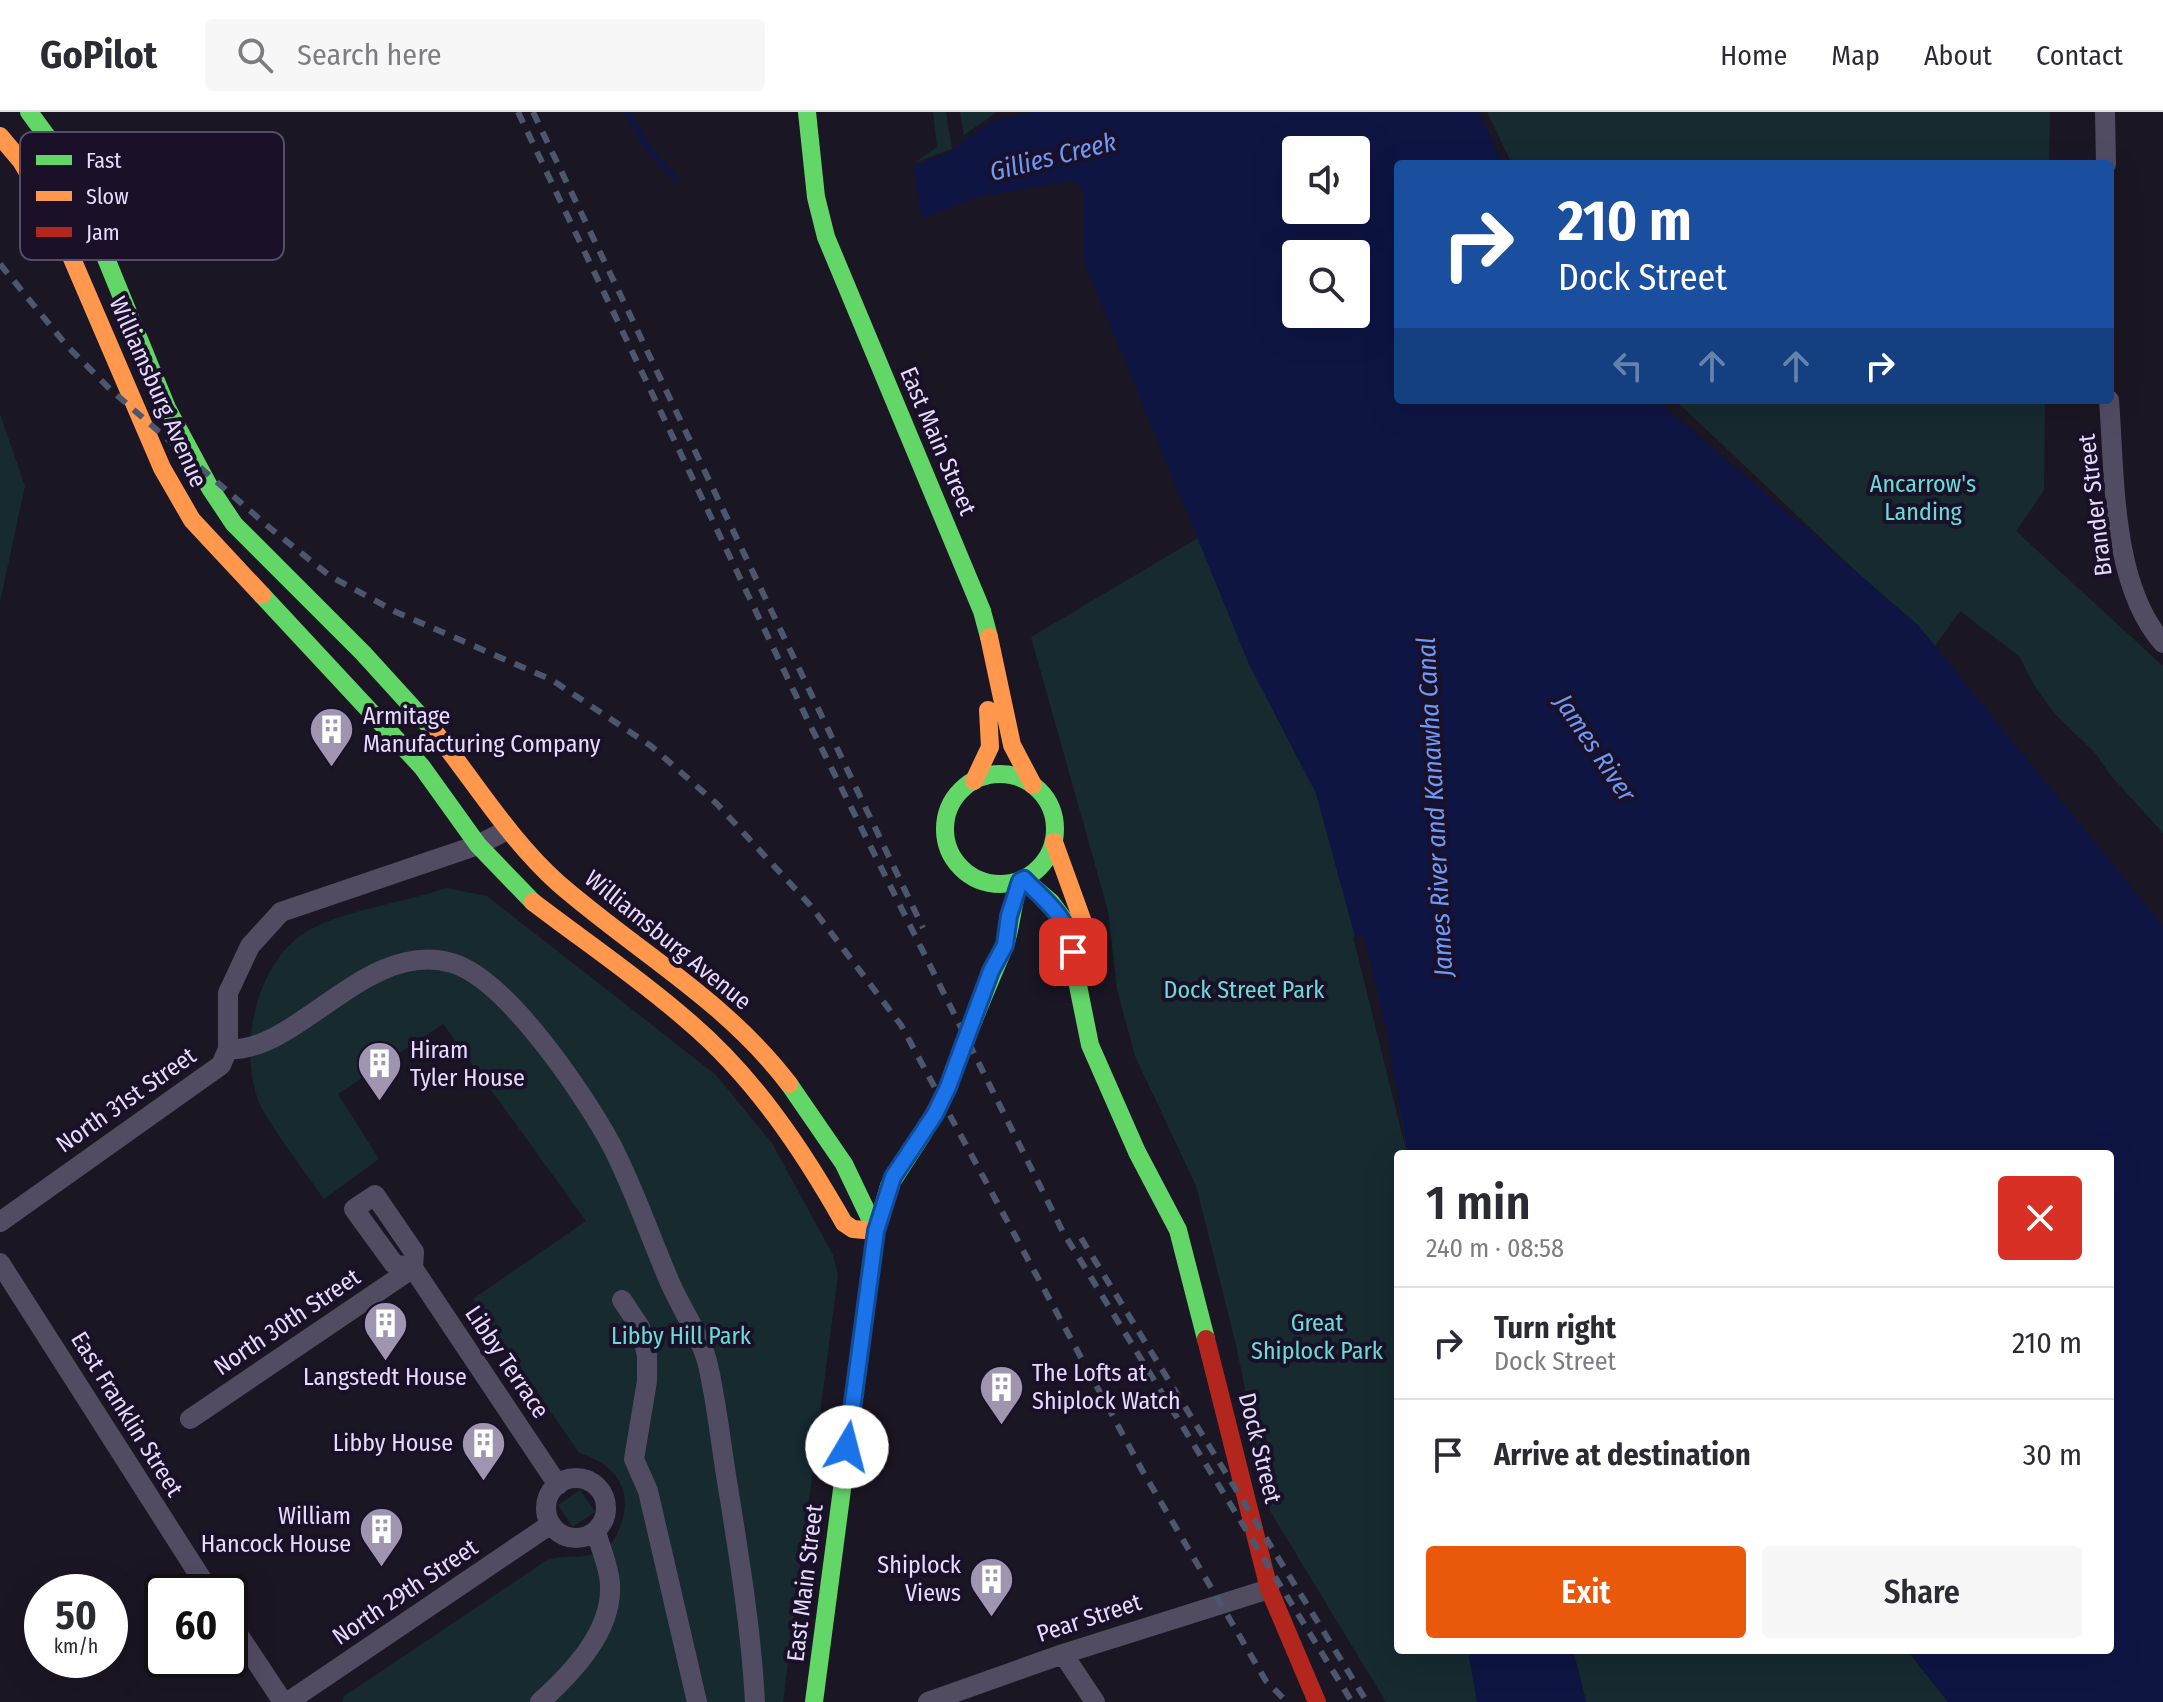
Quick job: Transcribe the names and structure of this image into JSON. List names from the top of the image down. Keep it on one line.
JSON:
{"streets":{"main road":["Williamsburg Avenue","East Main Street","Dock Street"],"street":["Brander Street","North 31st Street","North 30th Street","Libby Terrace","East Franklin Street","North 29th Street","Pear Street"]},"crossings":[["Williamsburg Avenue","East Main Street"],["Williamsburg Avenue","North 31st Street"],["East Main Street","Dock Street"],["North 30th Street","Libby Terrace"],["Libby Terrace","North 29th Street"],["Dock Street","Pear Street"]],"water":["Gillies Creek","James River","James River and Kanawha Canal"],"parks":["Ancarrow's Landing","Dock Street Park","Great Shiplock Park","Libby Hill Park"],"places":{"building":["Armitage Manufacturing Company","Hiram Tyler House","Langstedt House","The Lofts at Shiplock Watch","Libby House","William Hancock House","Shiplock Views"]},"legend":["Fast","Slow","Jam"],"page":{"header":"GoPilot","search":"Search here","nav":["Home","Map","About","Contact"],"turn":["210 m","Dock Street"],"heading":["1 min","240 m · 08:58"],"list":[{"name":"Turn right","note":"Dock Street","value":"210 m"},{"name":"Arrive at destination","value":"30 m"}],"buttons":["Exit","Share"],"speed":"50 km/h","limit":"60"}}
